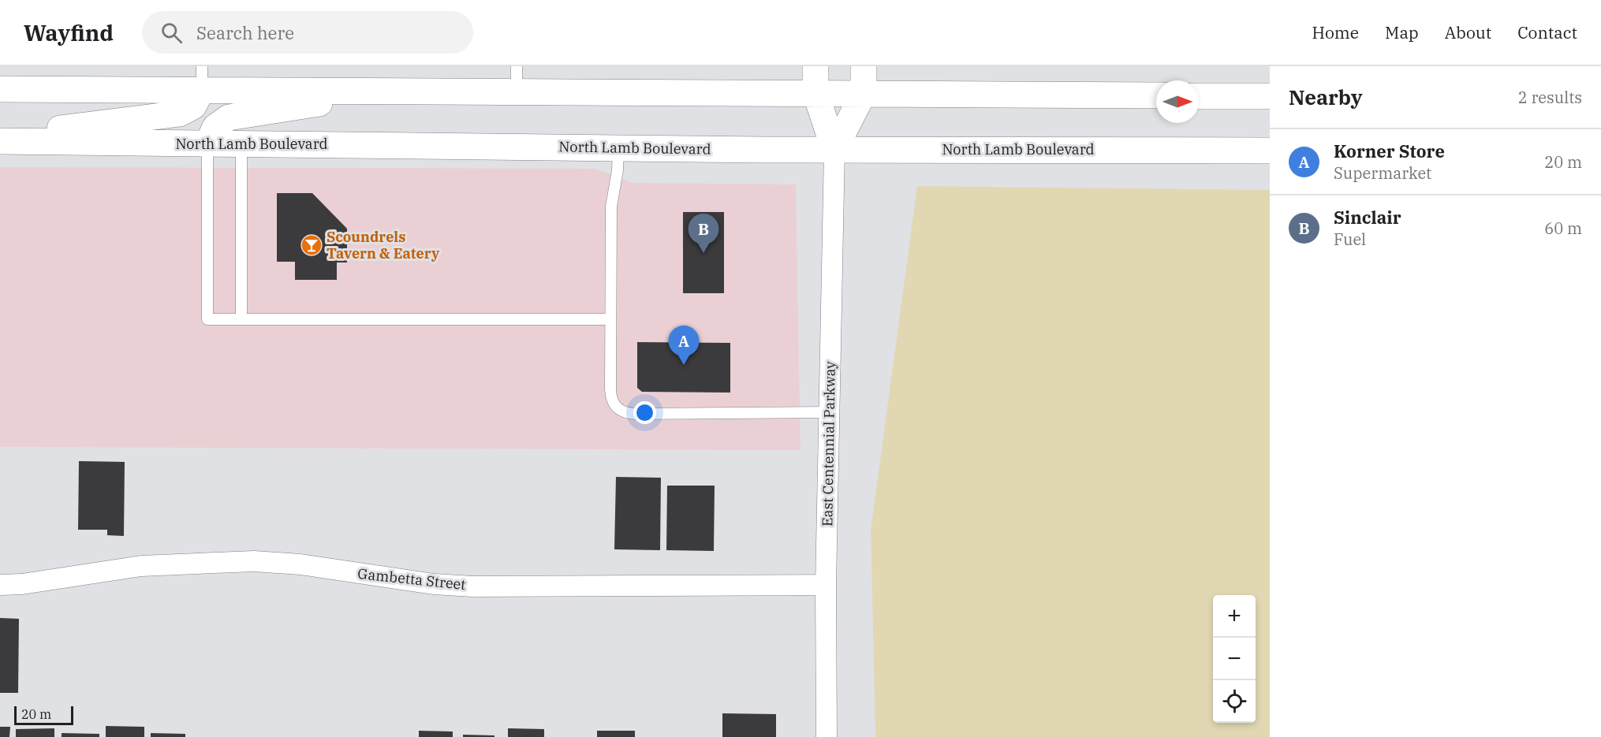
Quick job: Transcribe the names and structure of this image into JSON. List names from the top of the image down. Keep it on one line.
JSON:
{"streets":{"main road":["North Lamb Boulevard","East Centennial Parkway"],"street":["Gambetta Street"]},"crossings":[["North Lamb Boulevard","East Centennial Parkway"],["East Centennial Parkway","Gambetta Street"]],"places":{"bar":["Scoundrels Tavern & Eatery"]},"scale_bar":"20 m","north":"right","page":{"header":"Wayfind","search":"Search here","nav":["Home","Map","About","Contact"],"heading":["Nearby","2 results"],"list":[{"mark":"A","name":"Korner Store","note":"Supermarket","value":"20 m"},{"mark":"B","name":"Sinclair","note":"Fuel","value":"60 m"}],"pins":["B","A"],"map_buttons":["+","−"],"scale":"20 m"}}
